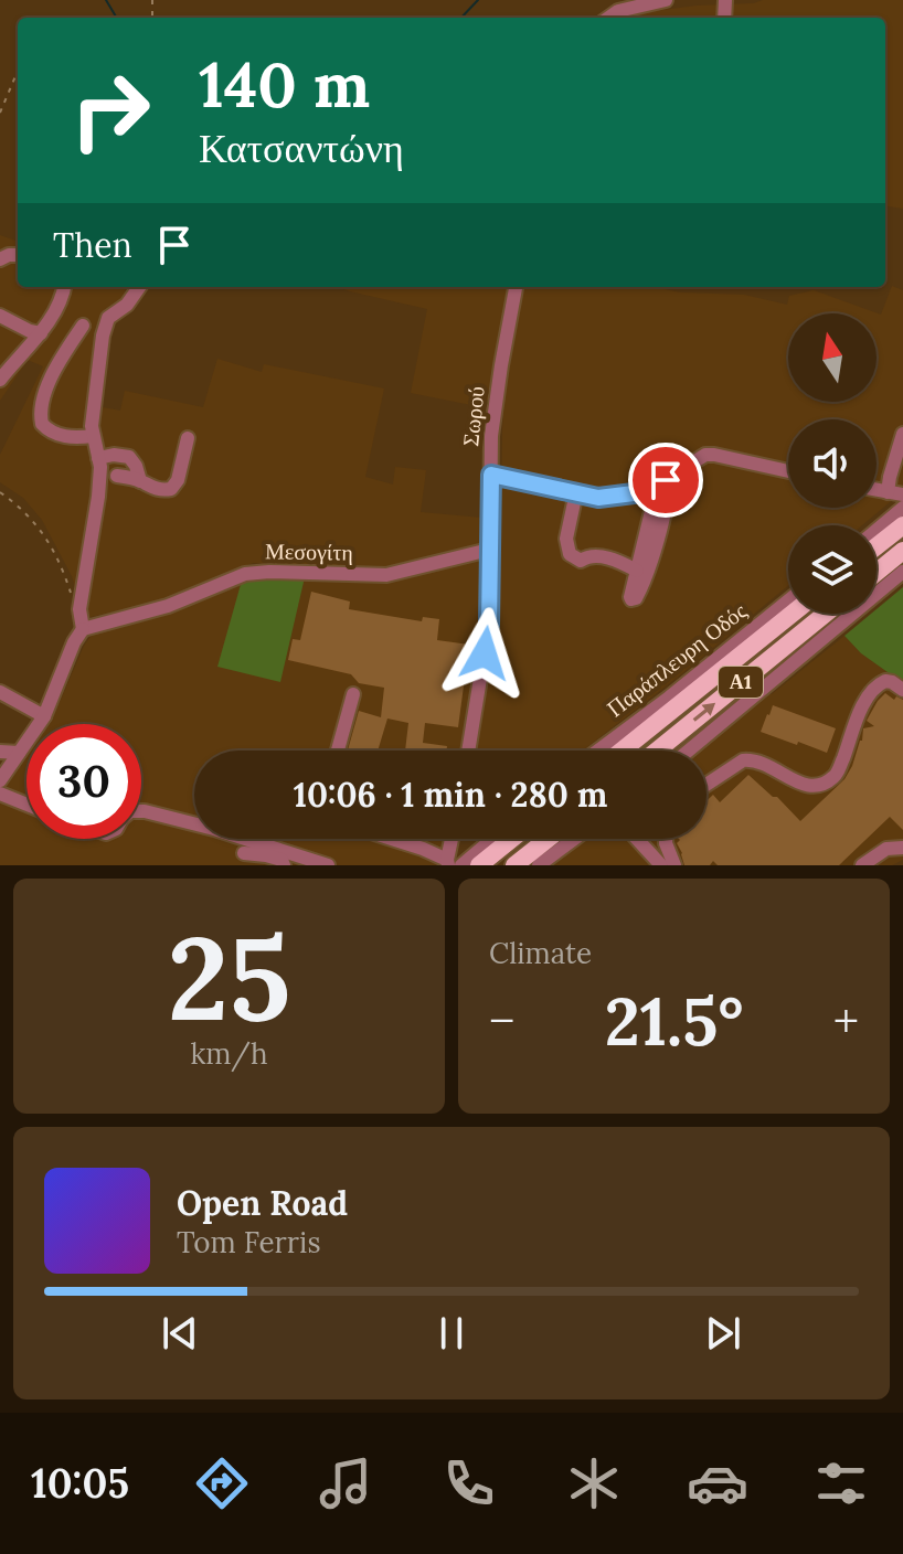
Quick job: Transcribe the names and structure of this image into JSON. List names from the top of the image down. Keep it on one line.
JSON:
{"streets":{"highway":["Α1"],"street":["Σωρού","Μεσογίτη","Παράπλευρη Οδός"]},"crossings":[["Σωρού","Μεσογίτη"]],"north":"top","page":{"turn":["140 m","Κατσαντώνη"],"then":"Then","limit":"30","trip":"10:06 · 1 min · 280 m","tile":[["25","km/h"],"Climate"],"heat":["−","21.5°","+"],"song":["Open Road","Tom Ferris"],"tabs":"10:05"}}
